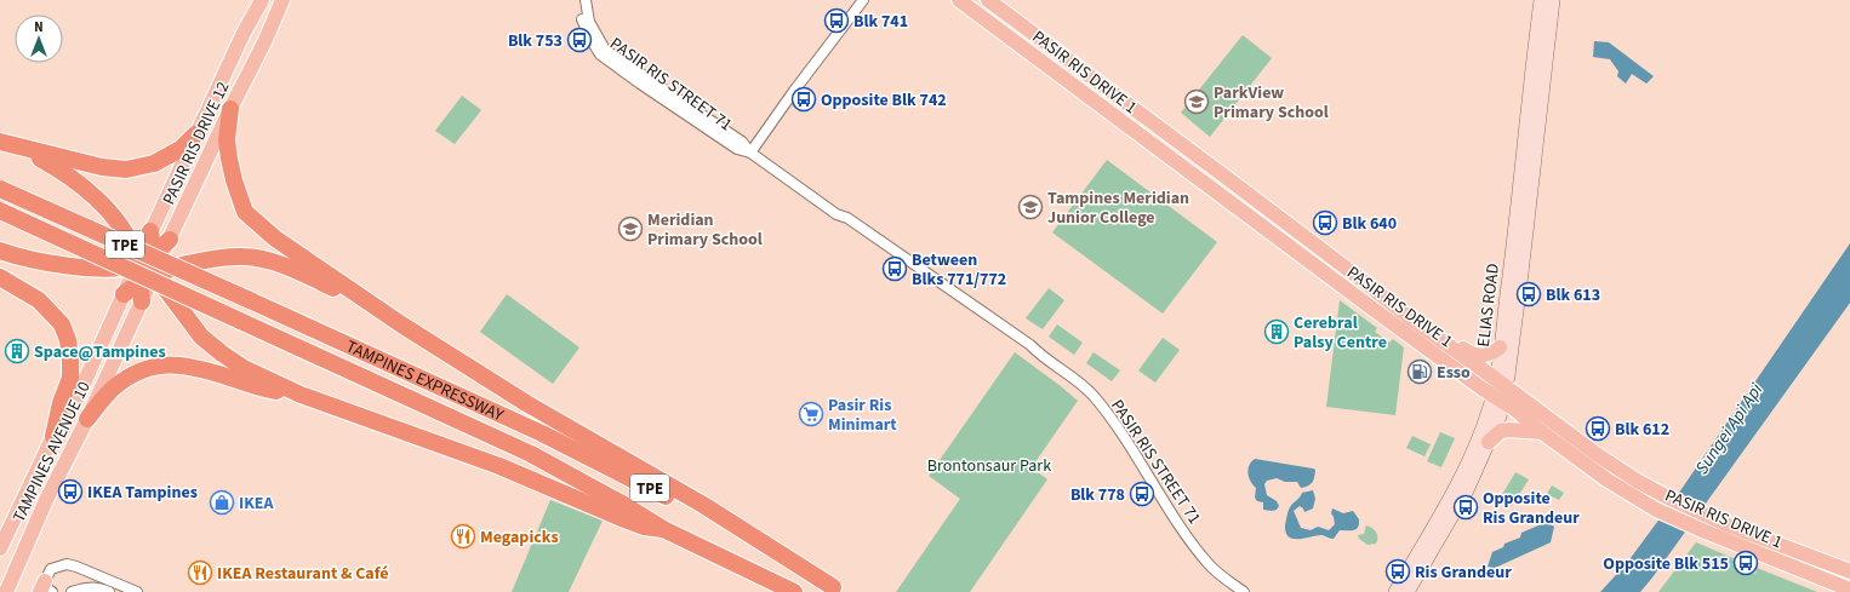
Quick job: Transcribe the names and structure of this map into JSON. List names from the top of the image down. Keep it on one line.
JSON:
{"streets":{"highway":["TPE","TAMPINES EXPRESSWAY"],"main road":["PASIR RIS DRIVE 1","PASIR RIS DRIVE 12","ELIAS ROAD","TAMPINES AVENUE 10"],"street":["PASIR RIS STREET 71"]},"crossings":[["PASIR RIS DRIVE 1","ELIAS ROAD"]],"water":["Sungei Api Api"],"parks":["Brontonsaur Park"],"places":{"bus stop":["Blk 741","Blk 753","Opposite Blk 742","Blk 640","Between Blks 771/772","Blk 613","Blk 612","IKEA Tampines","Blk 778","Opposite Ris Grandeur","Opposite Blk 515","Ris Grandeur"],"school or university":["ParkView Primary School","Tampines Meridian Junior College","Meridian Primary School"],"building":["Cerebral Palsy Centre","Space@Tampines"],"fuel station":["Esso"],"supermarket":["Pasir Ris Minimart"],"shop":["IKEA"],"restaurant":["Megapicks","IKEA Restaurant & Café"]},"north":"top"}
